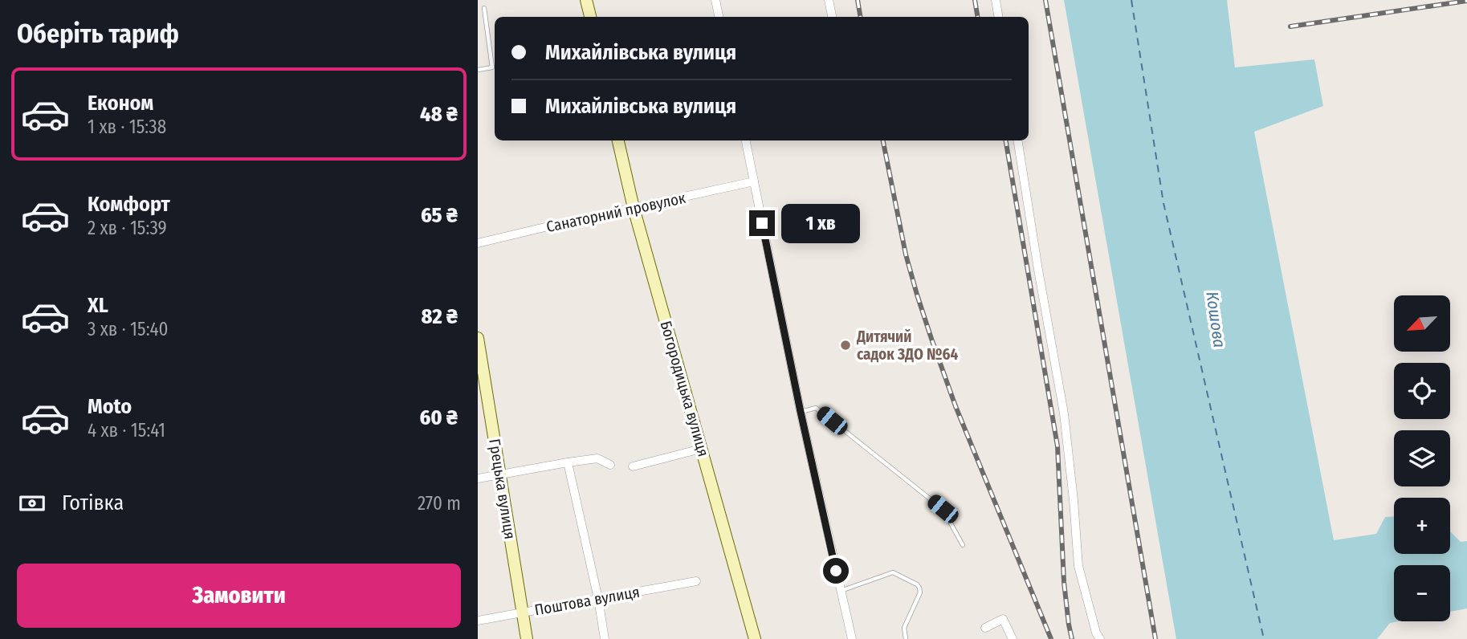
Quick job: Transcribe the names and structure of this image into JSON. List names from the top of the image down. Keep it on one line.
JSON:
{"streets":{"street":["Санаторний провулок","Богородицька вулиця","Грецька вулиця","Поштова вулиця"]},"crossings":[["Санаторний провулок","Богородицька вулиця"],["Грецька вулиця","Поштова вулиця"]],"water":["Кошова"],"places":["Дитячий садок ЗДО №64"],"north":"bottom left","page":{"heading":"Оберіть тариф","banner":["Михайлівська вулиця","Михайлівська вулиця"],"list":[{"name":"Економ","note":"1 хв · 15:38","value":"48 ₴"},{"name":"Комфорт","note":"2 хв · 15:39","value":"65 ₴"},{"name":"XL","note":"3 хв · 15:40","value":"82 ₴"},{"name":"Moto","note":"4 хв · 15:41","value":"60 ₴"}],"bubble":"1 хв","map_buttons":["+","−"],"pay":["Готівка","270 m"],"buttons":"Замовити"}}
